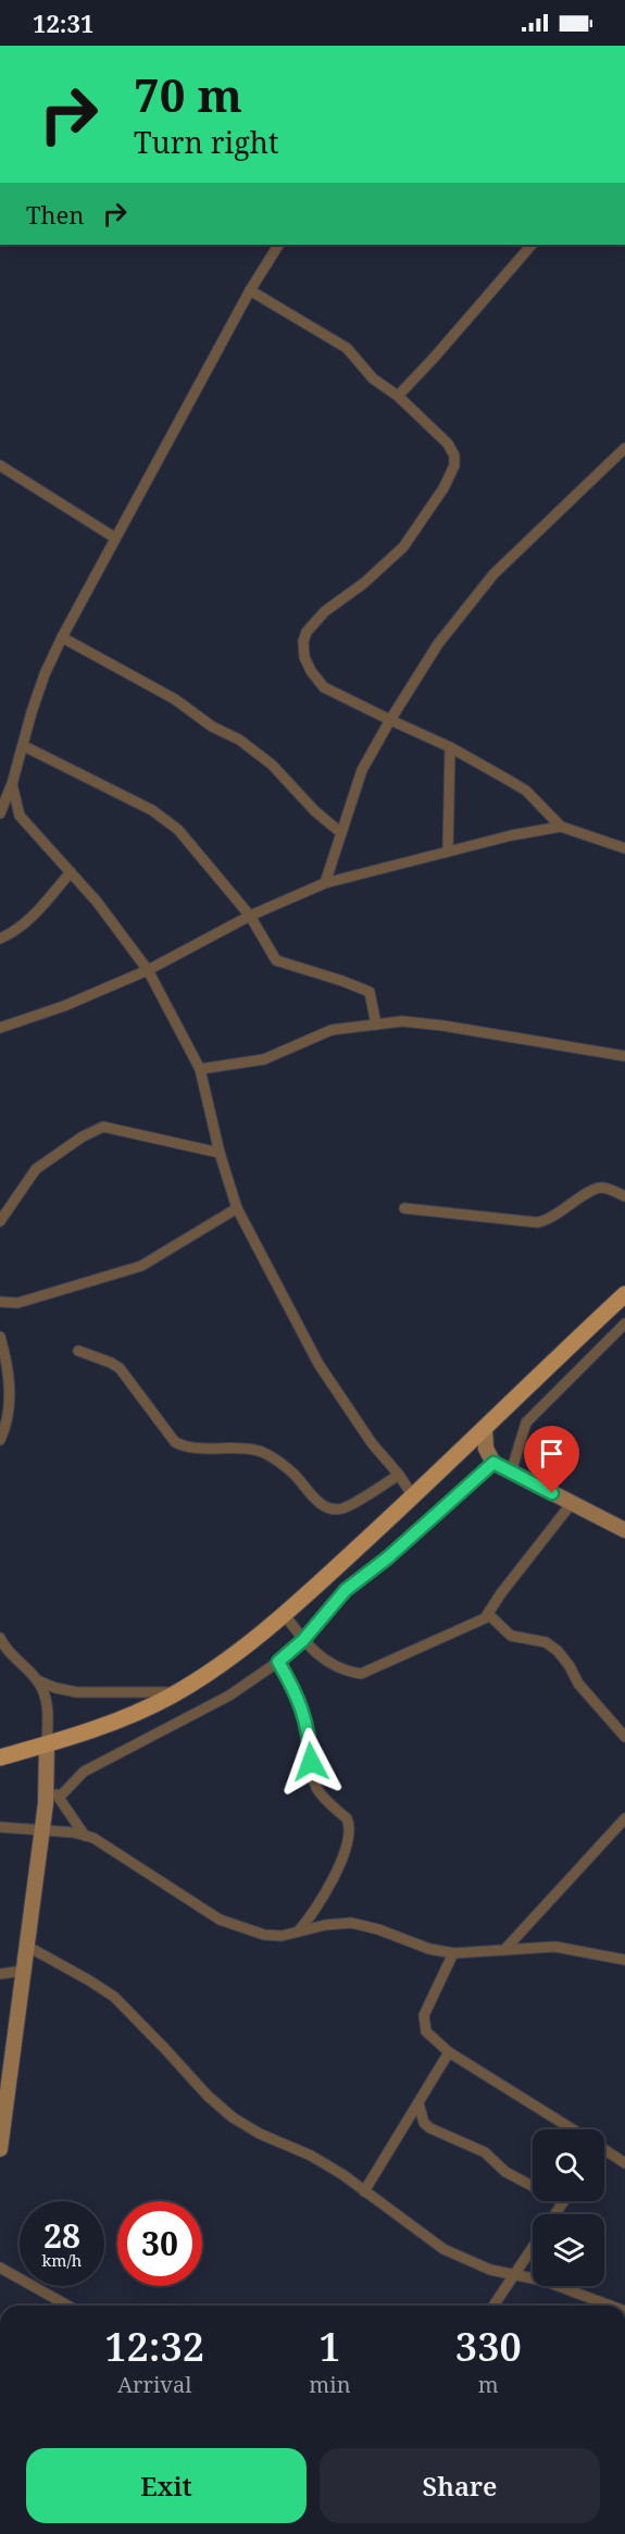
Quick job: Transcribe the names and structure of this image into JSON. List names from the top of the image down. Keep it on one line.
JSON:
{"page":{"status":"12:31","turn":["70 m","Turn right"],"then":"Then","speed":"28 km/h","limit":"30","eta":["12:32","Arrival","1","min","330","m"],"buttons":["Exit","Share"]}}
